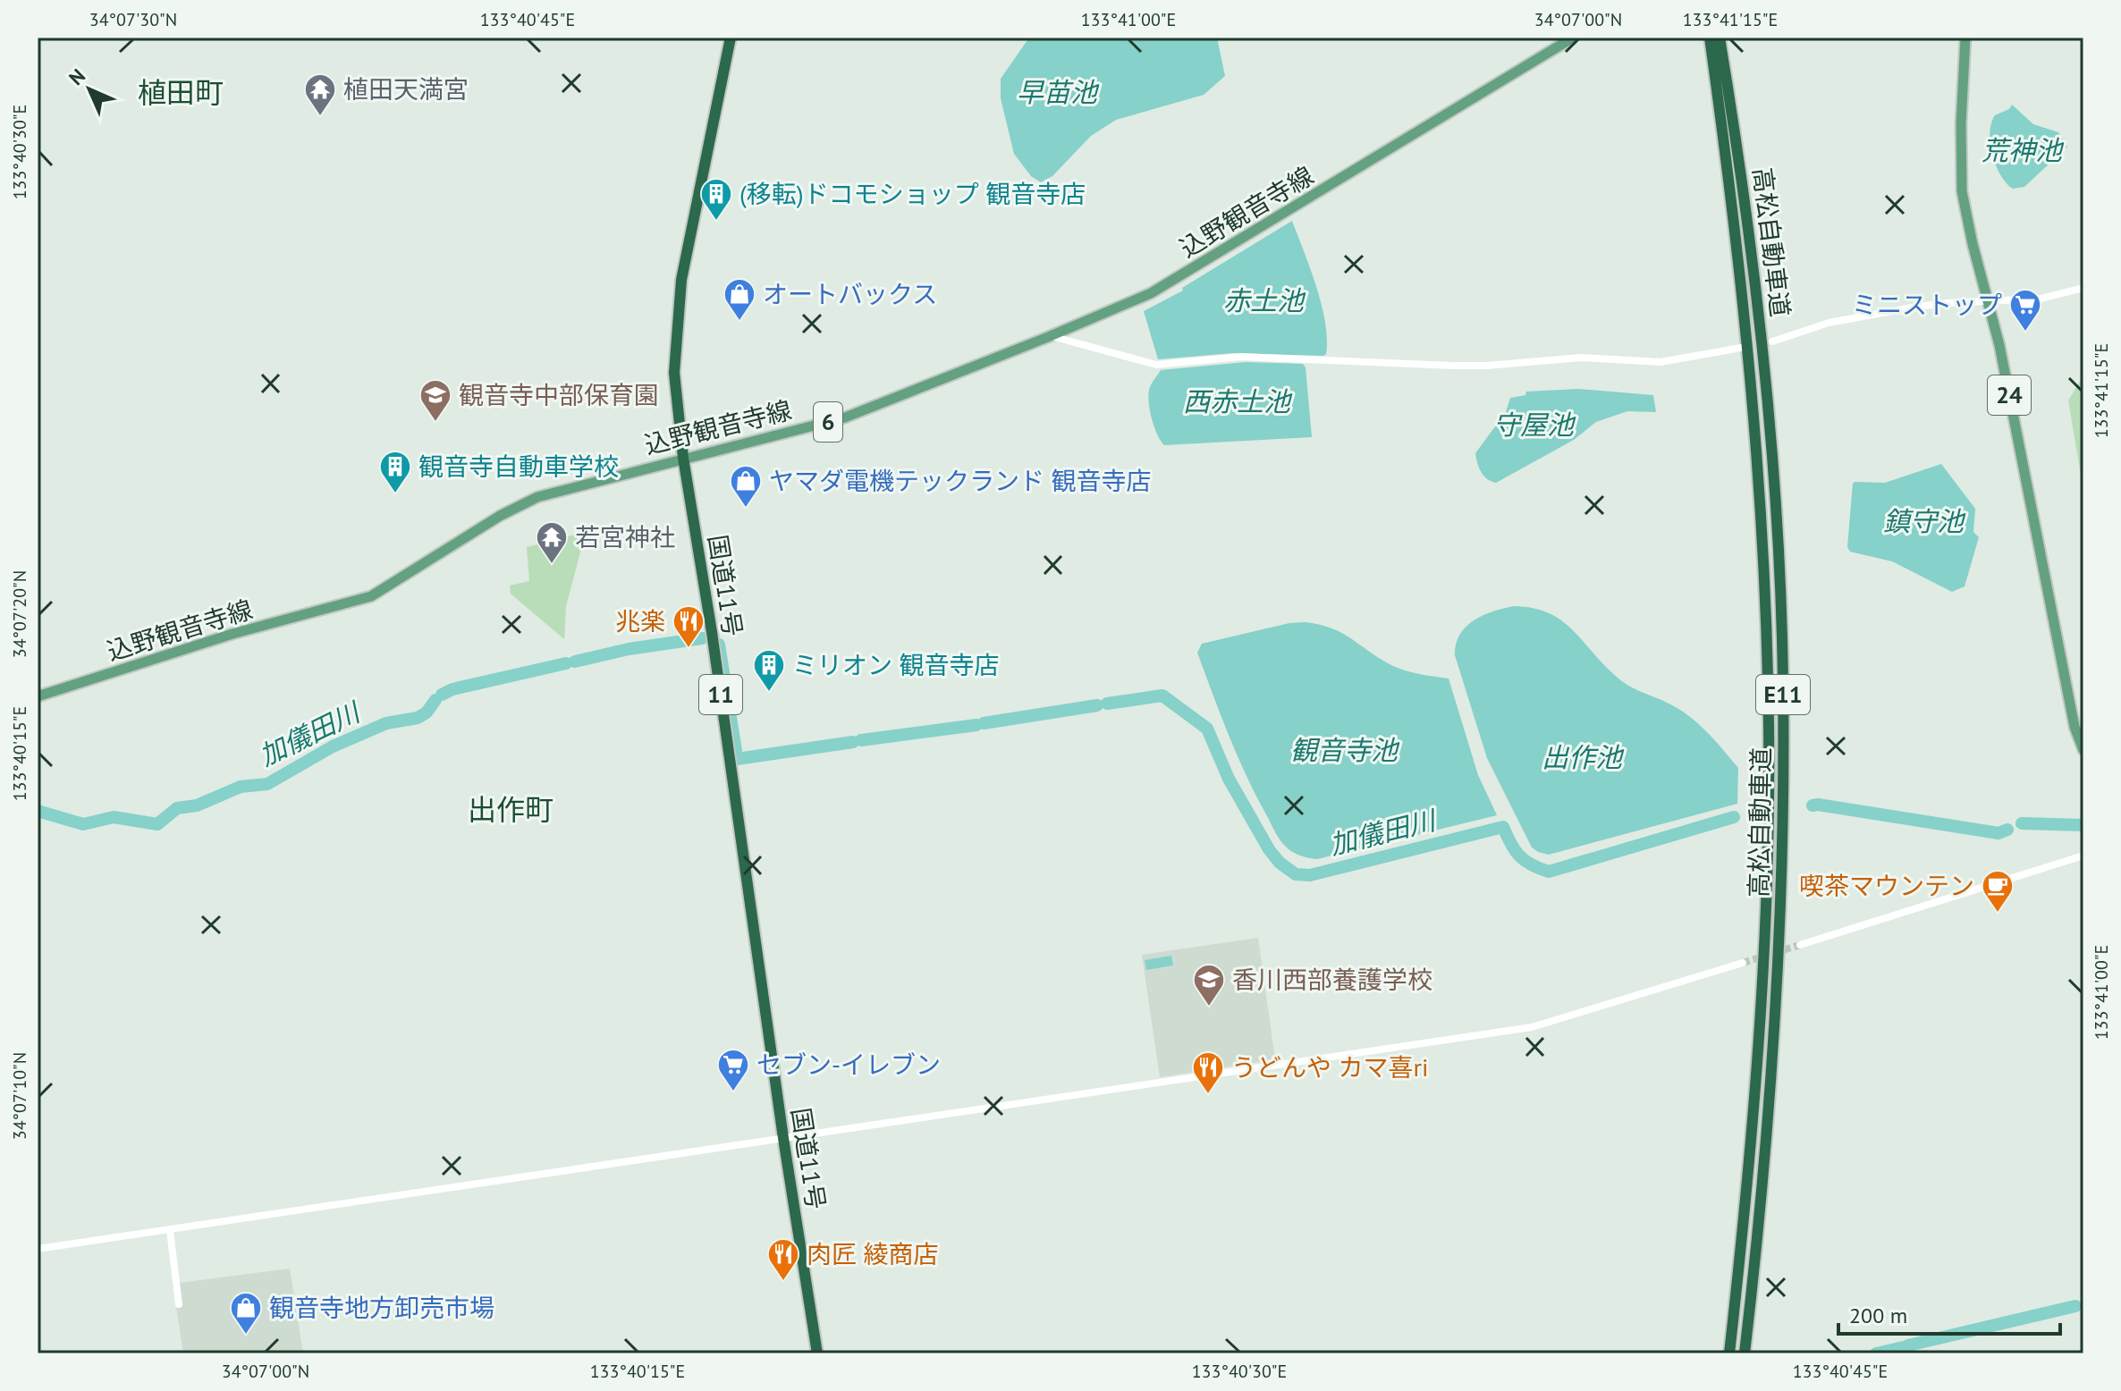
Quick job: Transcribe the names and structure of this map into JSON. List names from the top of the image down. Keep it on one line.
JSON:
{"streets":{"highway":["高松自動車道","国道11号","11","E11"],"main road":["込野観音寺線","24","6"]},"crossings":[["込野観音寺線","国道11号"]],"districts":["植田町","出作町"],"water":["早苗池","荒神池","赤土池","西赤土池","守屋池","鎮守池","加儀田川","観音寺池","出作池"],"places":{"temple":["植田天満宮","若宮神社"],"building":["(移転)ドコモショップ 観音寺店","観音寺自動車学校","ミリオン 観音寺店"],"shop":["オートバックス","ヤマダ電機テックランド 観音寺店","観音寺地方卸売市場"],"supermarket":["ミニストップ","セブン-イレブン"],"school or university":["観音寺中部保育園","香川西部養護学校"],"restaurant":["兆楽","うどんや カマ喜ri","肉匠 綾商店"],"cafe":["喫茶マウンテン"]},"scale_bar":"200 m","north":"top left","coordinates":["34°07'30\"N","133°40'45\"E","133°41'00\"E","34°07'00\"N","133°41'15\"E","133°40'30\"E","34°07'20\"N","133°40'15\"E","34°07'10\"N"]}
